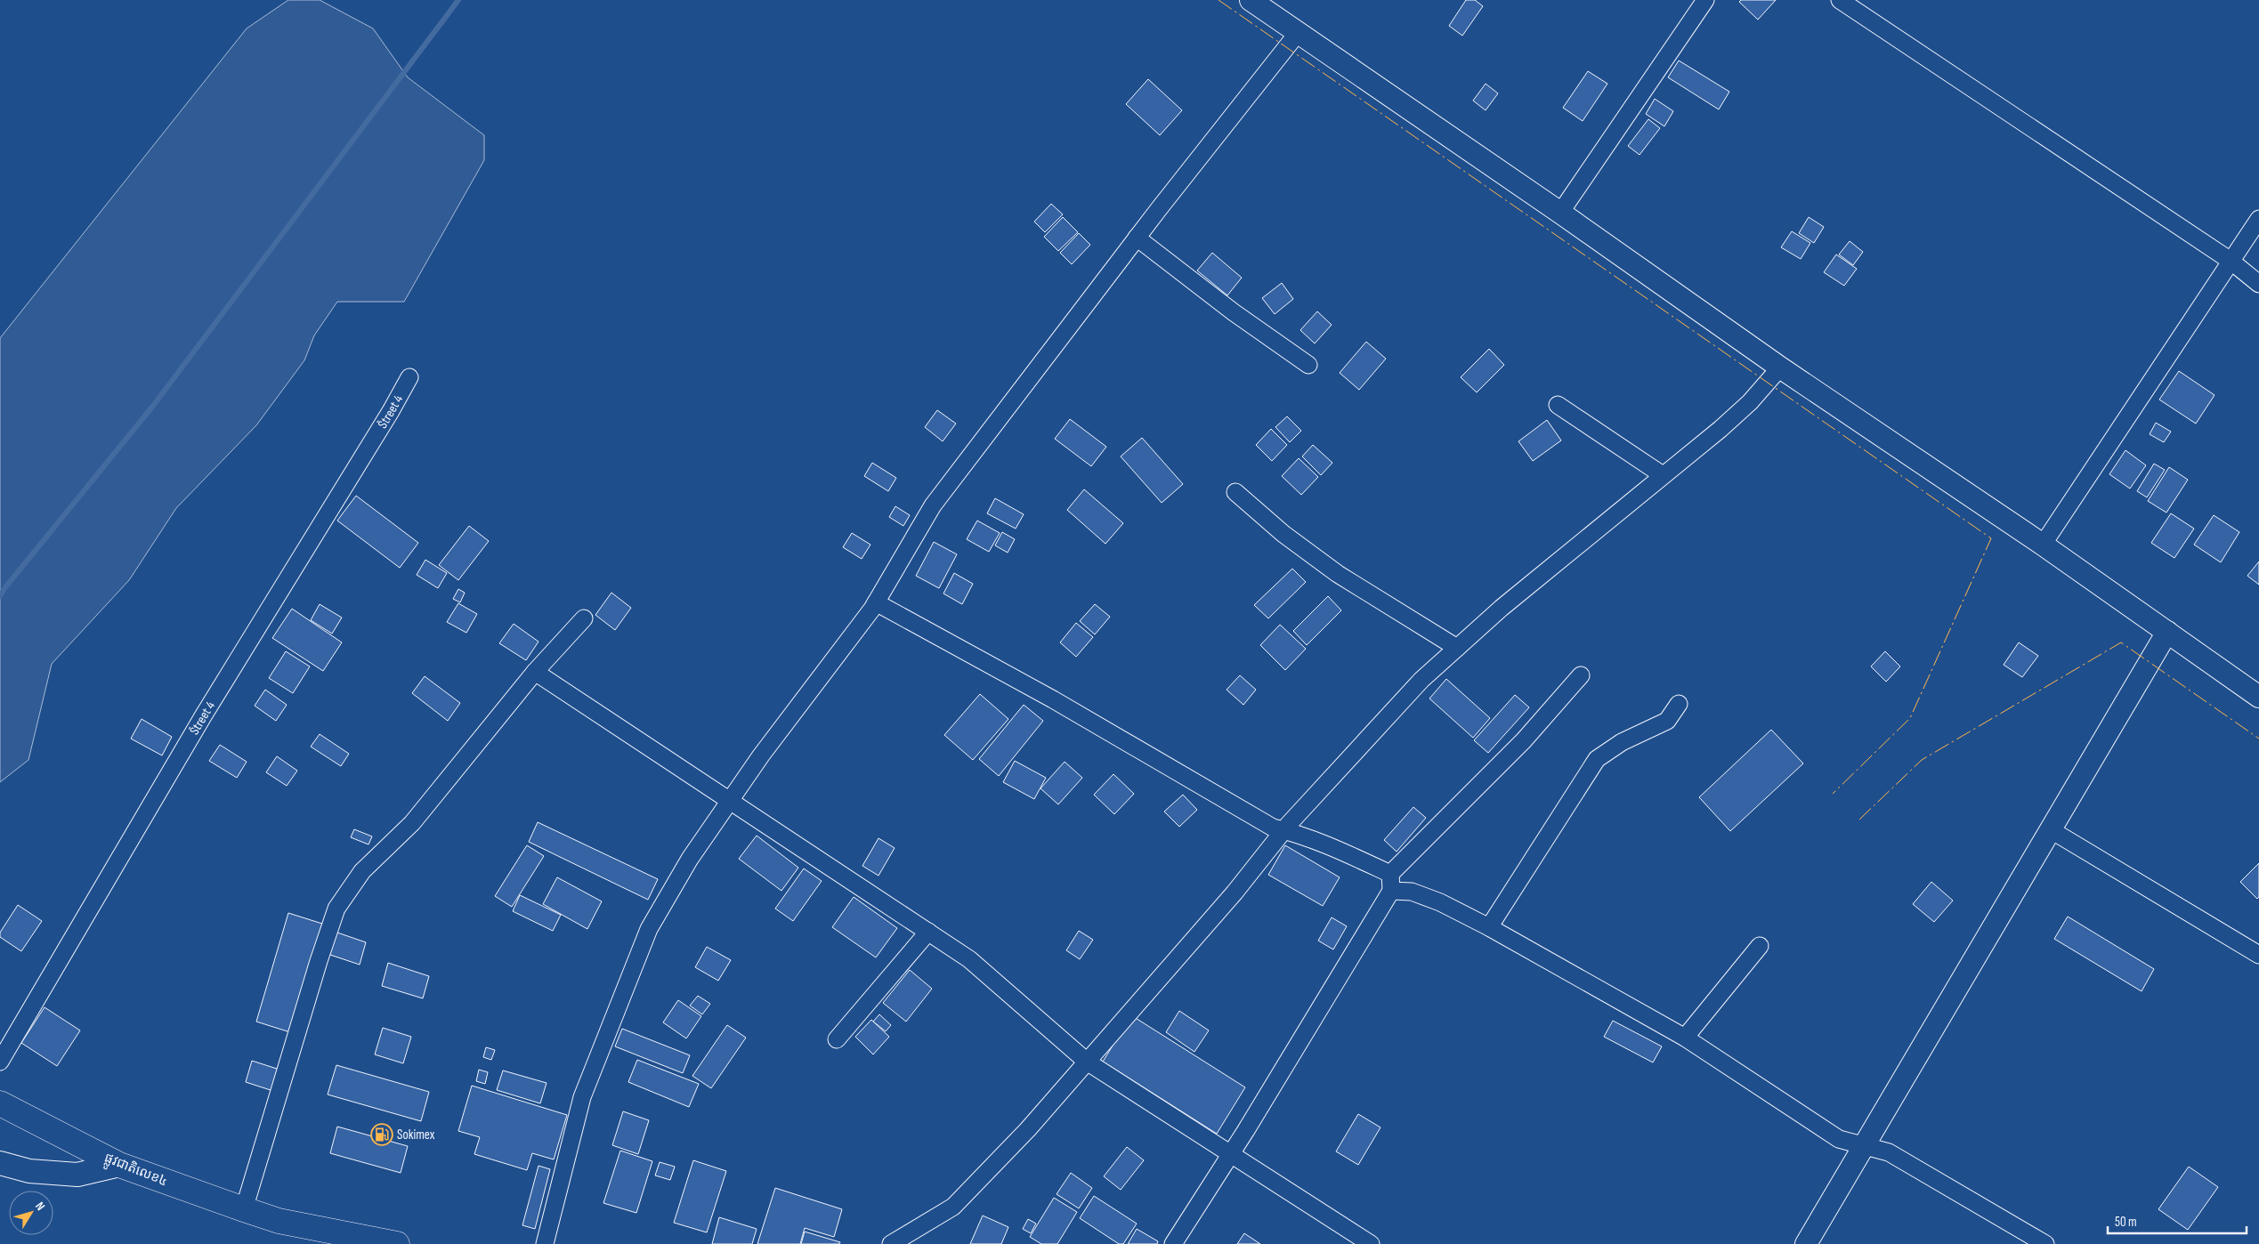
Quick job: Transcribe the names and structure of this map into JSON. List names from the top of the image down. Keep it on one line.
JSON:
{"streets":{"highway":["ផ្លូវជាតិលេខ៤"],"street":["S̄treet 4"]},"places":{"fuel station":["Sokimex"]},"scale_bar":"50 m","north":"top right"}
